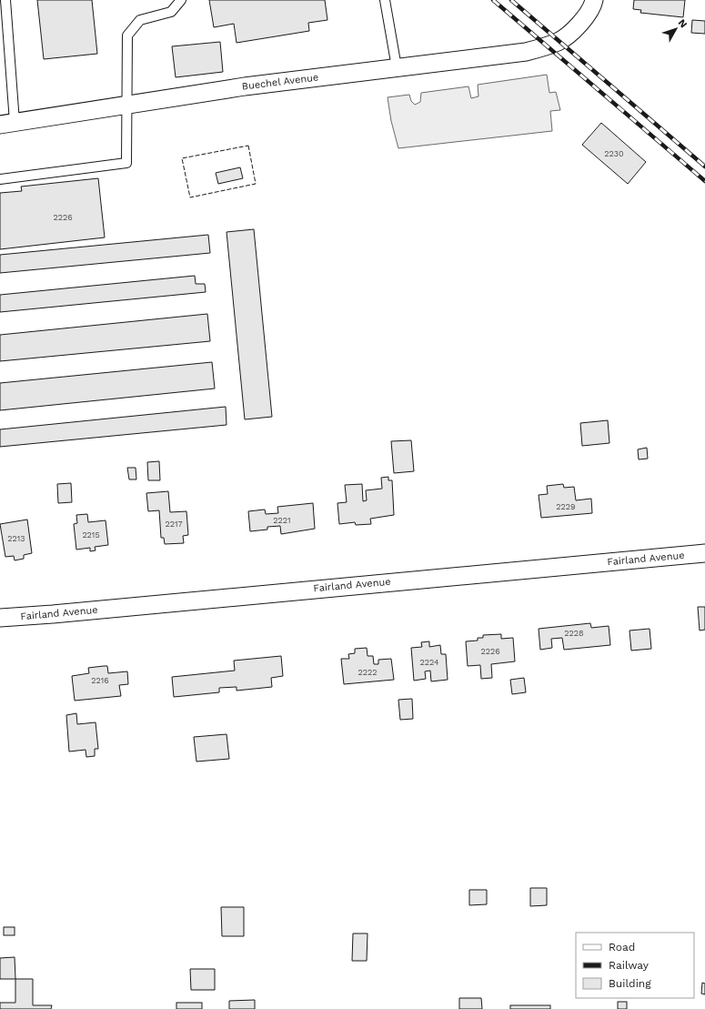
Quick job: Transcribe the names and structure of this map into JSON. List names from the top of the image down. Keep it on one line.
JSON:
{"streets":{"street":["Buechel Avenue","Fairland Avenue"]},"house_numbers":["2230","2226","2229","2221","2217","2215","2213","2228","2226","2224","2222","2216"],"legend":["Road","Railway","Building"],"north":"top right"}
